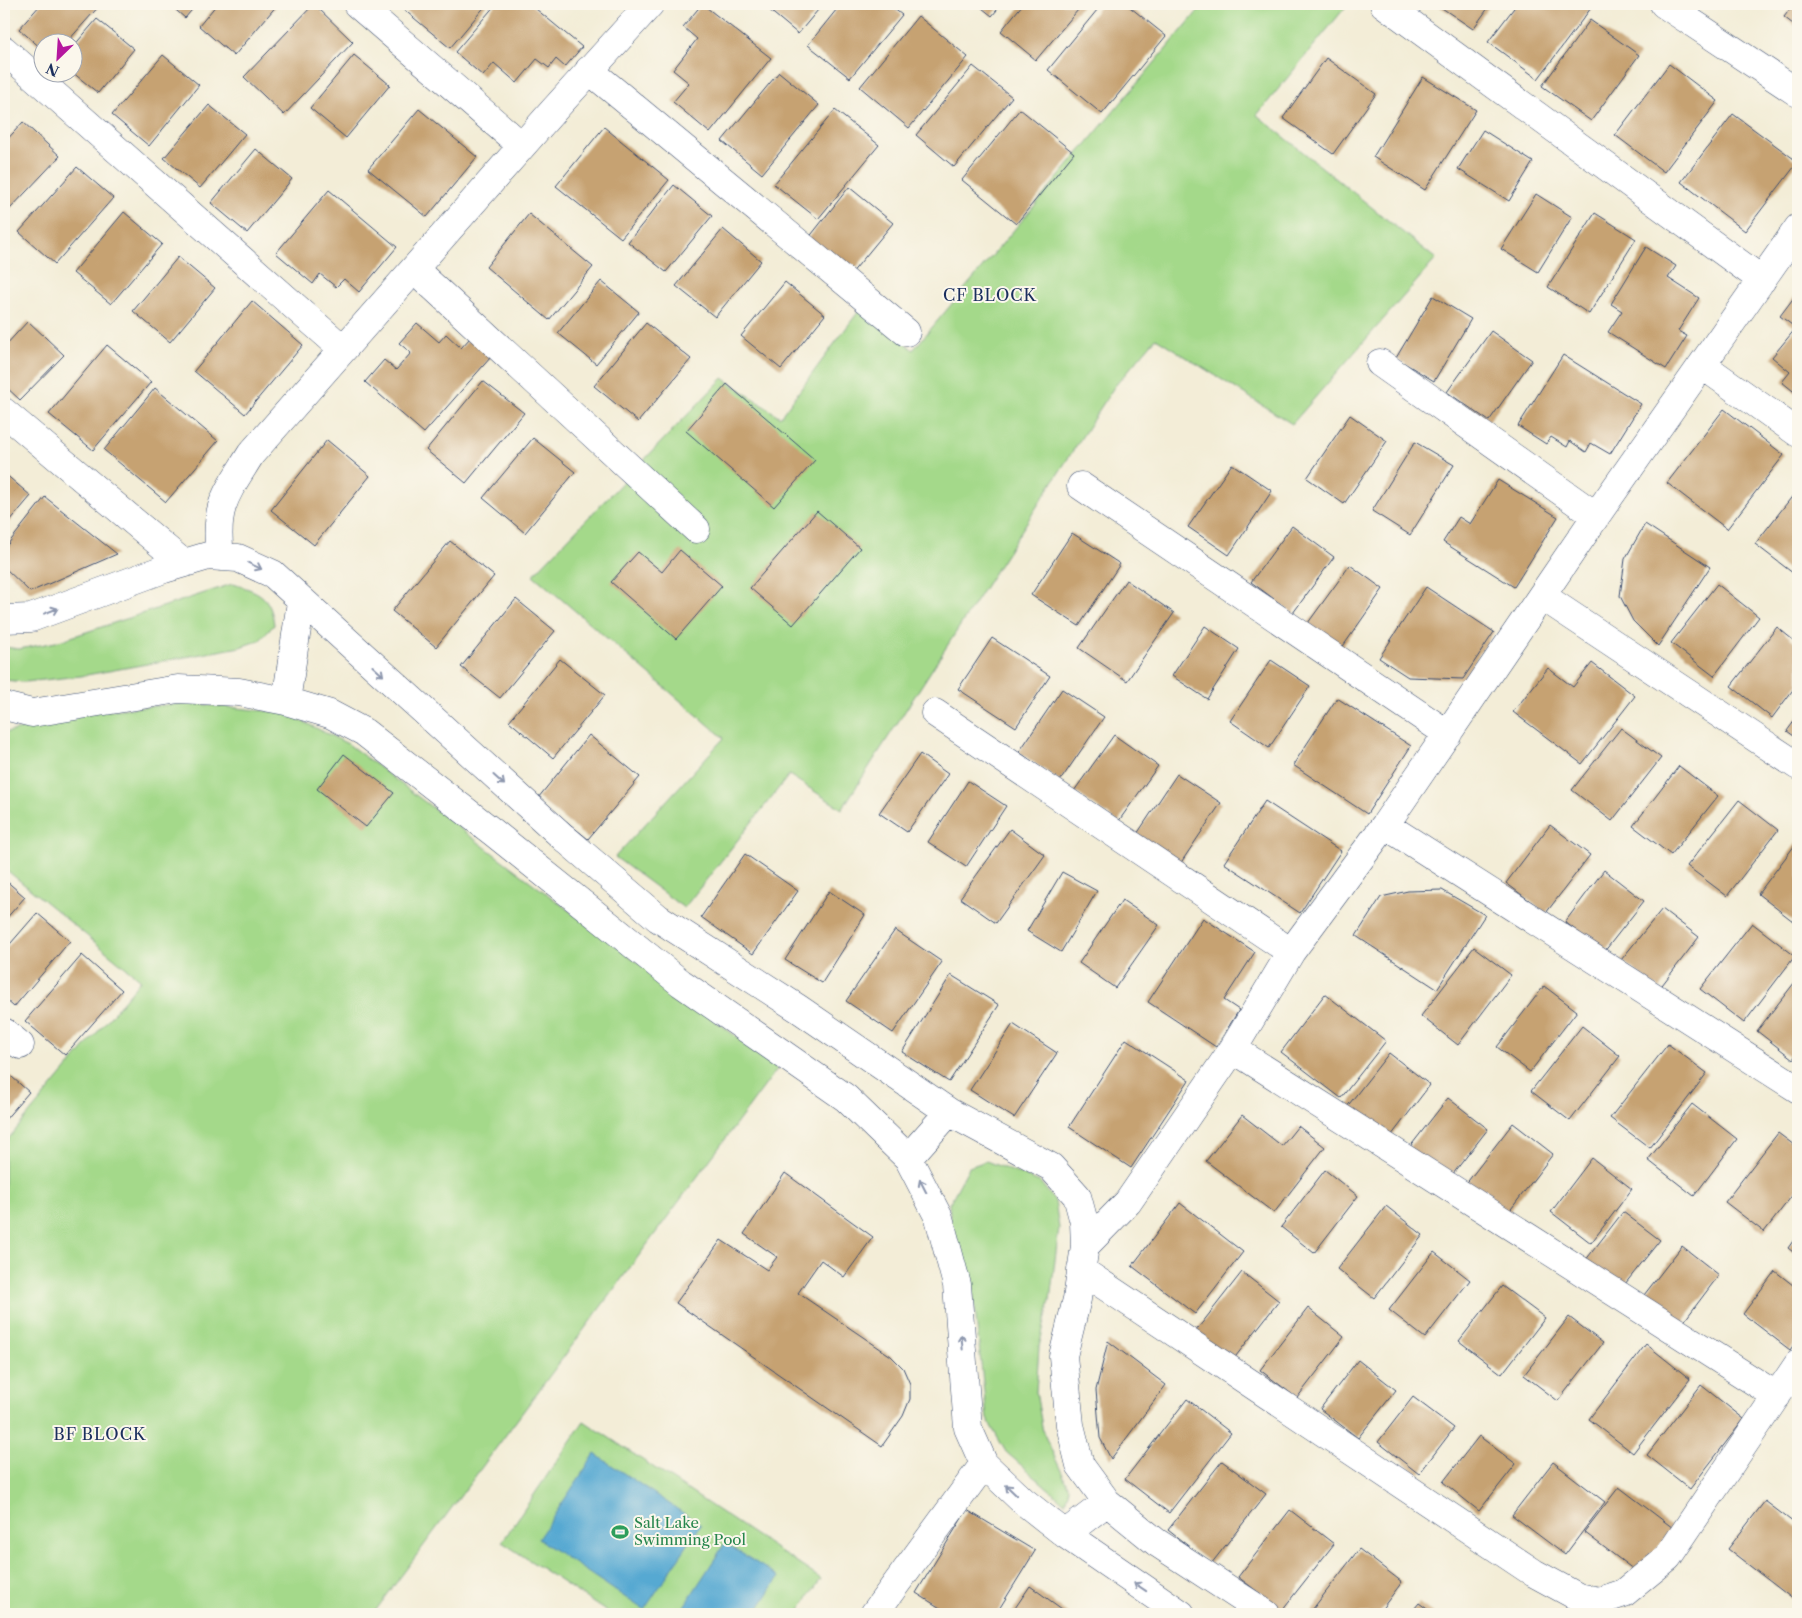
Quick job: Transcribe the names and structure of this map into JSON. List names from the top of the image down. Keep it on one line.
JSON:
{"districts":["CF BLOCK","BF BLOCK"],"places":{"sports":["Salt Lake Swimming Pool"]},"north":"bottom left"}
